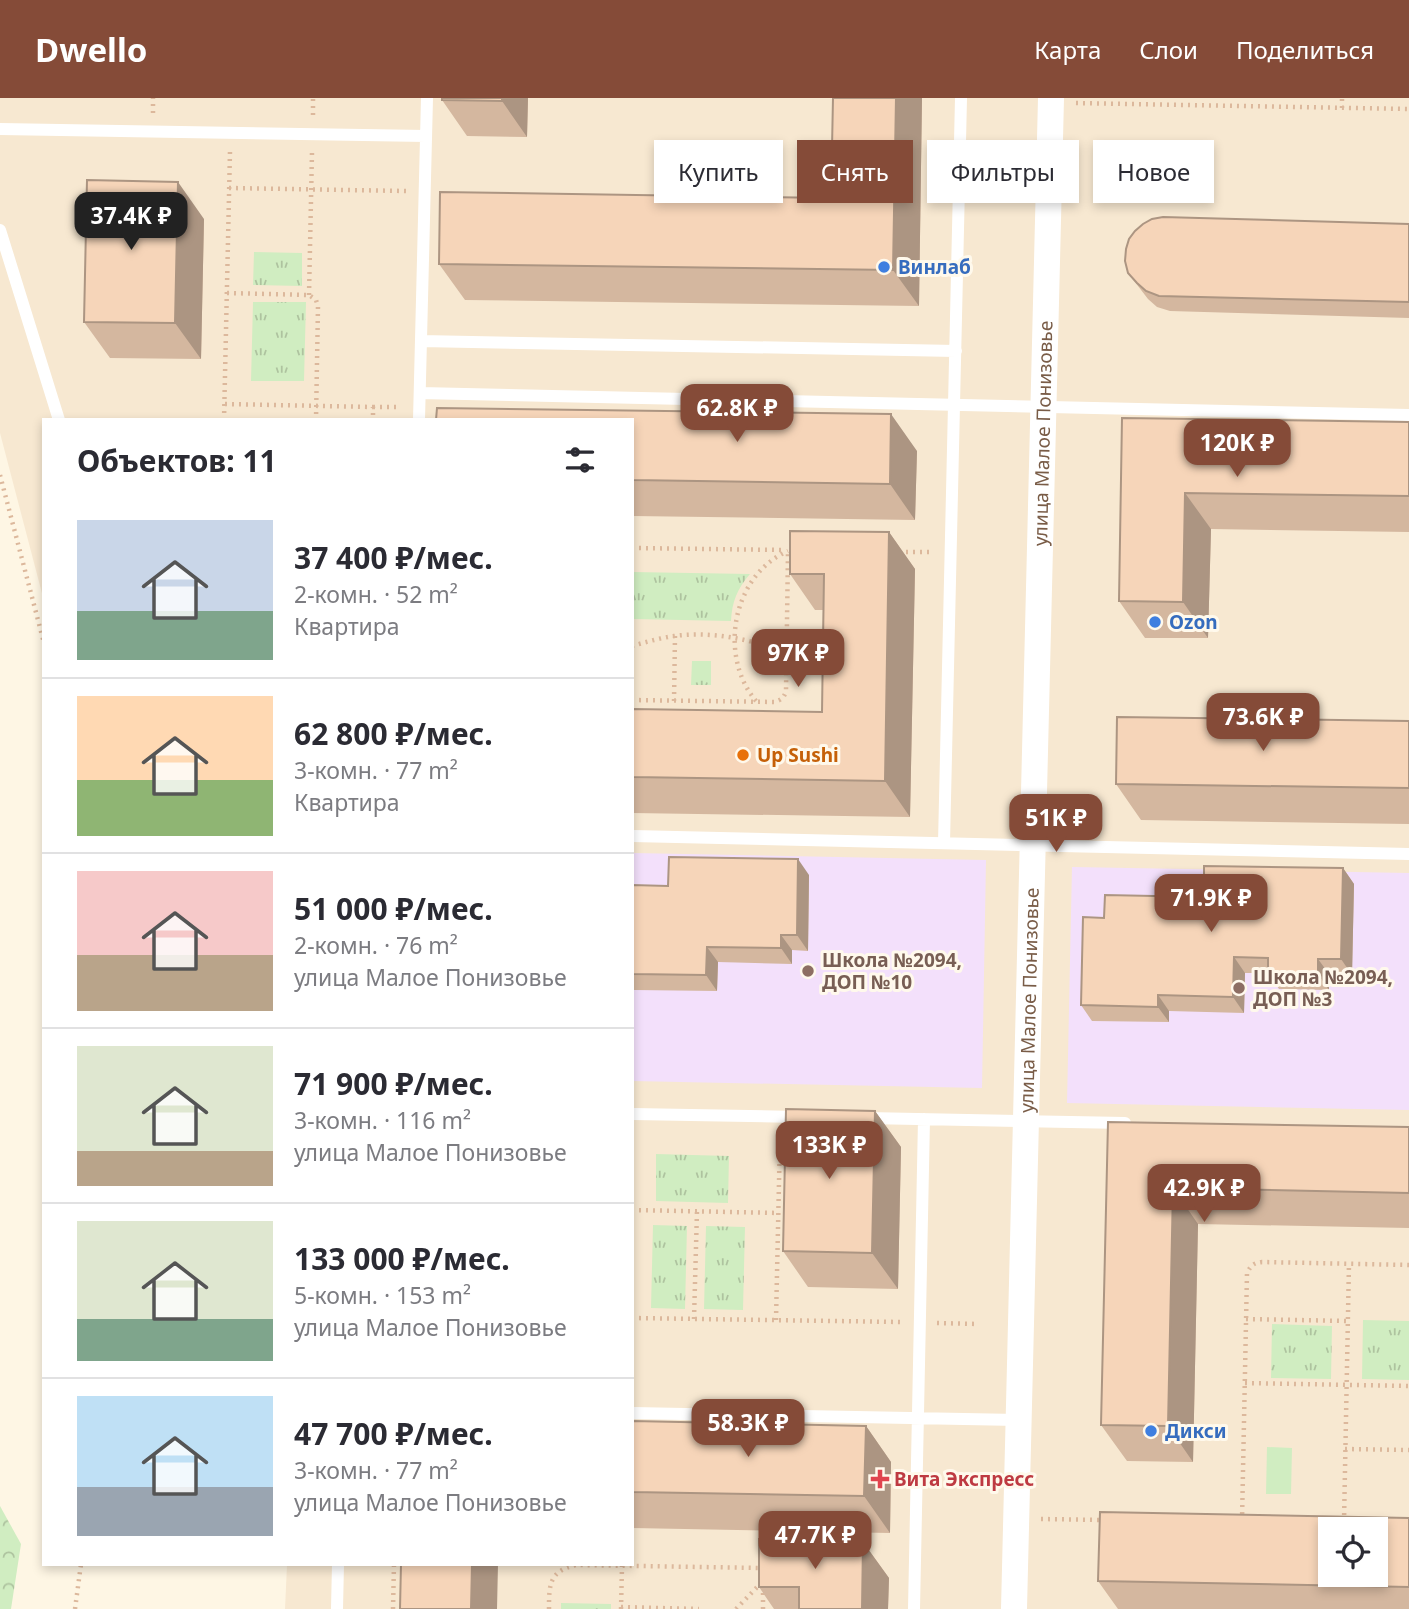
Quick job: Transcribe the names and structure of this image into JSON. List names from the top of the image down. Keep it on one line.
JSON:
{"streets":{"street":["улица Малое Понизовье"]},"places":{"other":["Винлаб","Ozon","Up Sushi","Школа №2094, ДОП №10","Школа №2094, ДОП №3","Дикси"],"health":["Вита Экспресс"]},"page":{"header":"Dwello","nav":["Карта","Слои","Поделиться"],"chip":["Купить","Снять","Фильтры","Новое"],"price":["37.4K ₽","62.8K ₽","120K ₽","97K ₽","73.6K ₽","51K ₽","71.9K ₽","133K ₽","42.9K ₽","58.3K ₽","47.7K ₽"],"heading":"Объектов: 11","list":[{"name":"37 400 ₽/мес.","note":"2-комн. · 52 m² · Квартира"},{"name":"62 800 ₽/мес.","note":"3-комн. · 77 m² · Квартира"},{"name":"51 000 ₽/мес.","note":"2-комн. · 76 m² · улица Малое Понизовье"},{"name":"71 900 ₽/мес.","note":"3-комн. · 116 m² · улица Малое Понизовье"},{"name":"133 000 ₽/мес.","note":"5-комн. · 153 m² · улица Малое Понизовье"},{"name":"47 700 ₽/мес.","note":"3-комн. · 77 m² · улица Малое Понизовье"}]}}
